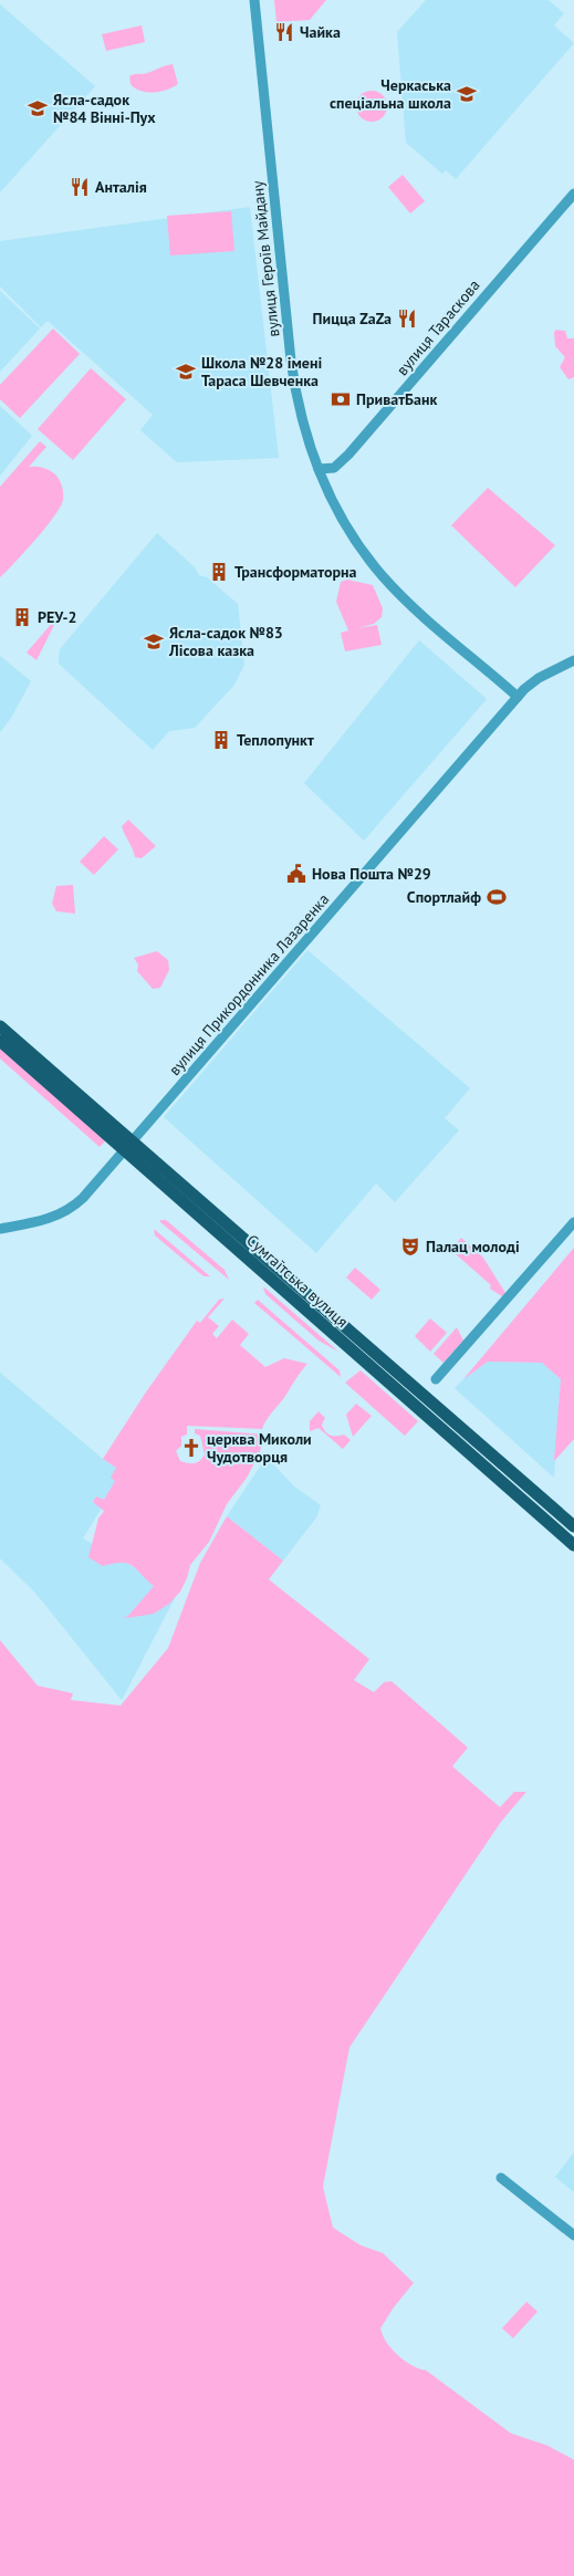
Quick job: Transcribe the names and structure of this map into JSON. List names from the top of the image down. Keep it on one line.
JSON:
{"streets":{"main road":["Сумгаїтська вулиця"],"street":["вулиця Героїв Майдану","вулиця Тараскова","вулиця Прикордонника Лазаренка"]},"crossings":[["вулиця Героїв Майдану","вулиця Тараскова"],["вулиця Героїв Майдану","вулиця Прикордонника Лазаренка"],["вулиця Прикордонника Лазаренка","Сумгаїтська вулиця"]],"places":{"restaurant":["Чайка","Анталія","Пицца ZaZa"],"school or university":["Черкаська спеціальна школа","Ясла-садок №84 Вінні-Пух","Школа №28 імені Тараса Шевченка","Ясла-садок №83 Лісова казка"],"bank":["ПриватБанк"],"building":["Трансформаторна","РЕУ-2","Теплопункт"],"public building":["Нова Пошта №29"],"sports":["Спортлайф"],"theatre":["Палац молоді"],"church":["церква Миколи Чудотворця"]}}
